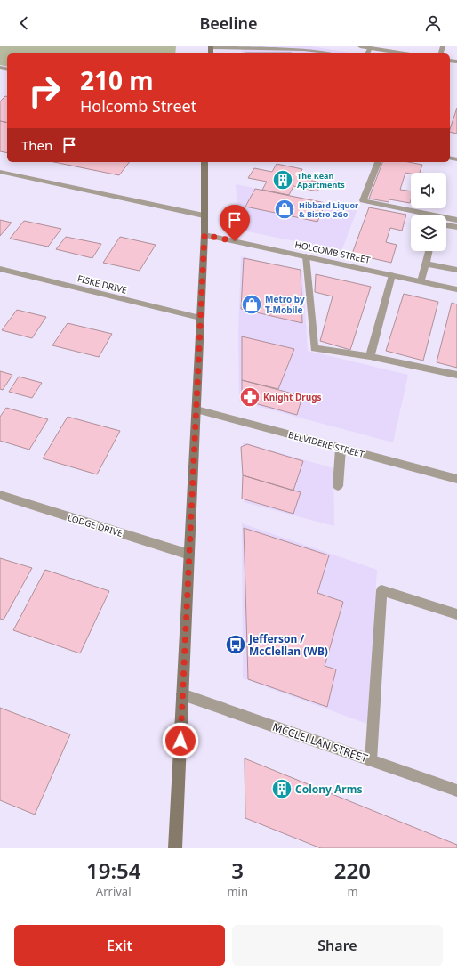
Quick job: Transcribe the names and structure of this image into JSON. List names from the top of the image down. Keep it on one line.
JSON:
{"streets":{"street":["HOLCOMB STREET","FISKE DRIVE","BELVIDERE STREET","LODGE DRIVE","MCCLELLAN STREET"]},"places":{"building":["The Kean Apartments","Colony Arms"],"shop":["Hibbard Liquor & Bistro 2Go","Metro by T-Mobile"],"pharmacy":["Knight Drugs"],"bus stop":["Jefferson / McClellan (WB)"]},"page":{"header":"Beeline","turn":["210 m","Holcomb Street"],"then":"Then","eta":["19:54","Arrival","3","min","220","m"],"buttons":["Exit","Share"]}}
